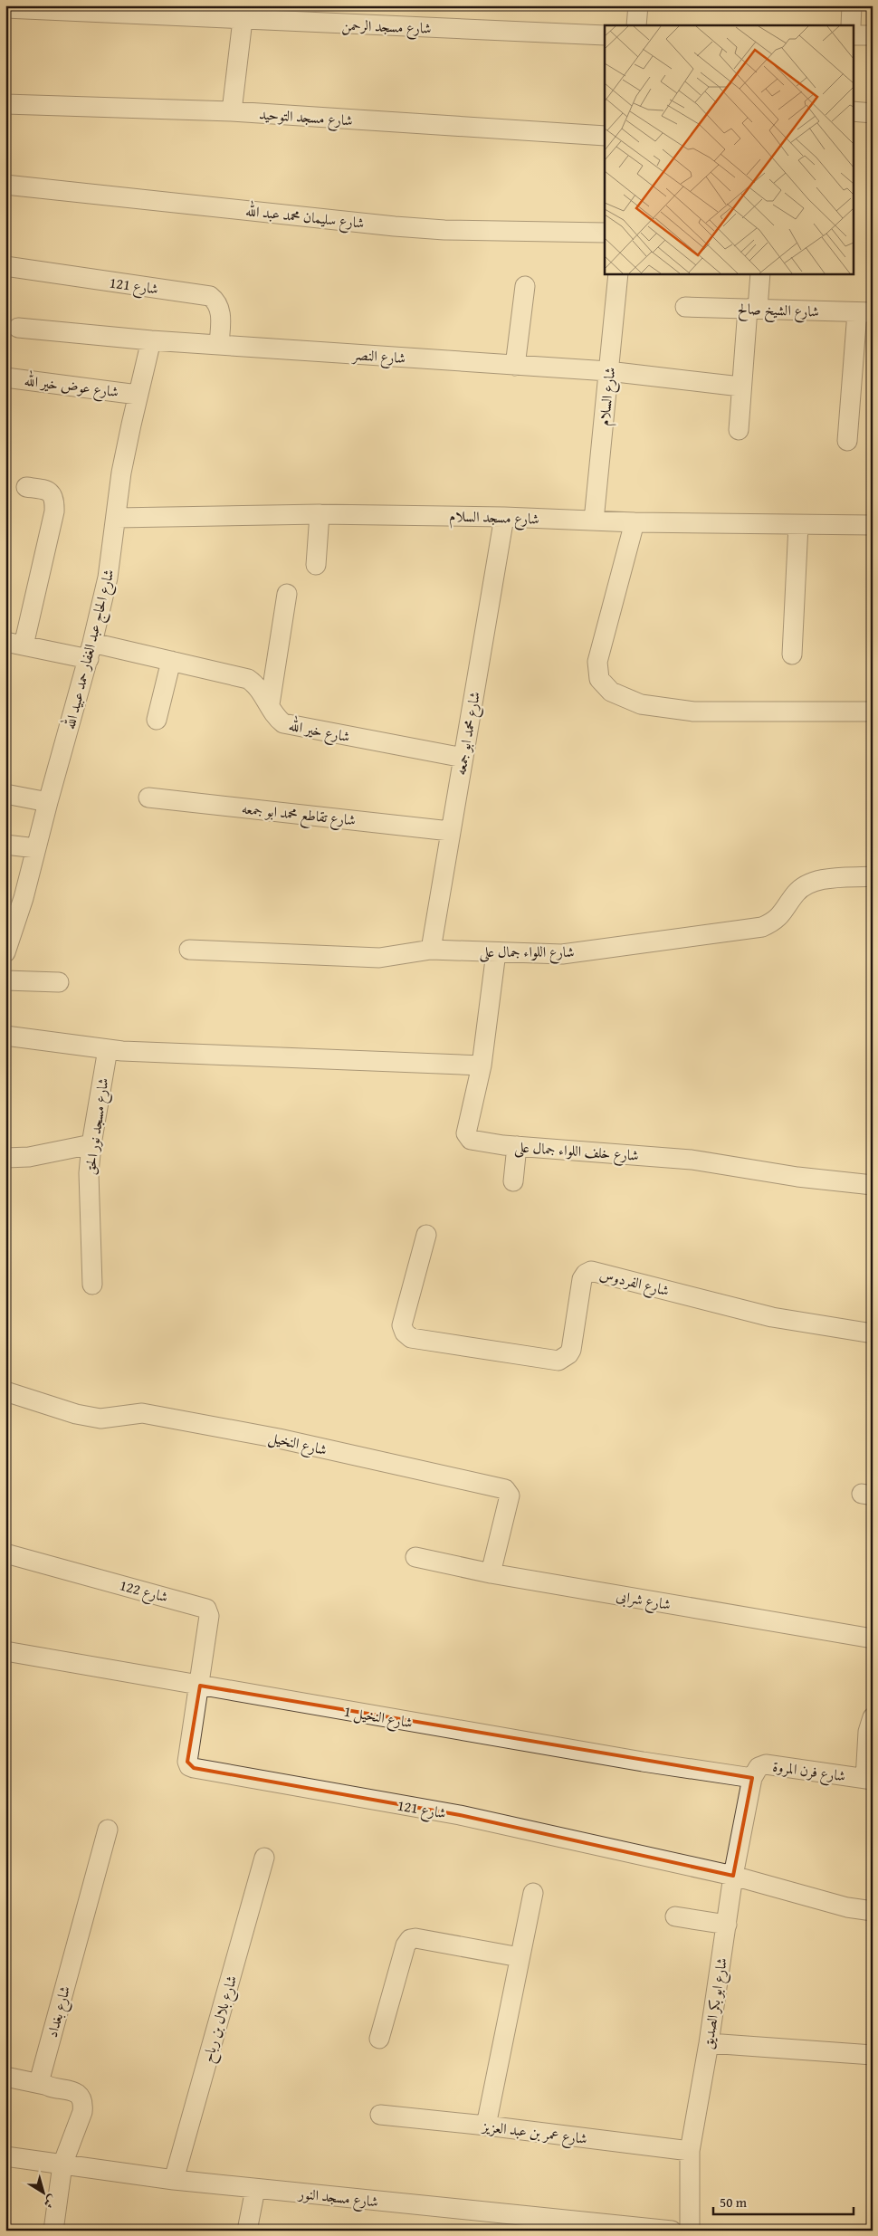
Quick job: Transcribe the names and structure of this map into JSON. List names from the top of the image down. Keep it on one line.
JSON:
{"streets":{"street":["شارع مسجد الرحمن","شارع مسجد التوحيد","شارع سليمان محمد عبد الله","شارع 121","شارع الشيخ صالح","شارع النصر","شارع عوض خير الله","شارع السلام","شارع مسجد السلام","شارع الحاج عبد الغفار حمد عبيد الله","شارع خير الله","شارع محمد ابو جمعه","شارع تقاطع محمد ابو جمعه","شارع اللواء جمال على","شارع مسجد نور الحق","شارع خلف اللواء جمال على","شارع الفردوس","شارع النخيل","شارع 122","شارع شرابى","شارع النخيل 1","شارع فرن المروة","شارع ابو بكر الصديق","شارع بغداد","شارع بلال بن رباح","شارع عمر بن عبد العزيز","شارع مسجد النور"]},"crossings":[["شارع 121","شارع النصر"],["شارع 121","شارع 122"],["شارع 121","شارع النخيل 1"],["شارع 121","شارع ابو بكر الصديق"],["شارع النصر","شارع السلام"],["شارع النصر","شارع الحاج عبد الغفار حمد عبيد الله"],["شارع عوض خير الله","شارع الحاج عبد الغفار حمد عبيد الله"],["شارع السلام","شارع مسجد السلام"],["شارع مسجد السلام","شارع الحاج عبد الغفار حمد عبيد الله"],["شارع مسجد السلام","شارع محمد ابو جمعه"],["شارع الحاج عبد الغفار حمد عبيد الله","شارع خير الله"],["شارع خير الله","شارع محمد ابو جمعه"],["شارع محمد ابو جمعه","شارع تقاطع محمد ابو جمعه"],["شارع محمد ابو جمعه","شارع اللواء جمال على"],["شارع اللواء جمال على","شارع خلف اللواء جمال على"],["شارع النخيل","شارع شرابى"],["شارع 122","شارع النخيل 1"],["شارع النخيل 1","شارع فرن المروة"],["شارع النخيل 1","شارع ابو بكر الصديق"],["شارع فرن المروة","شارع ابو بكر الصديق"],["شارع ابو بكر الصديق","شارع عمر بن عبد العزيز"],["شارع بلال بن رباح","شارع مسجد النور"]],"scale_bar":"50 m","north":"bottom right"}
